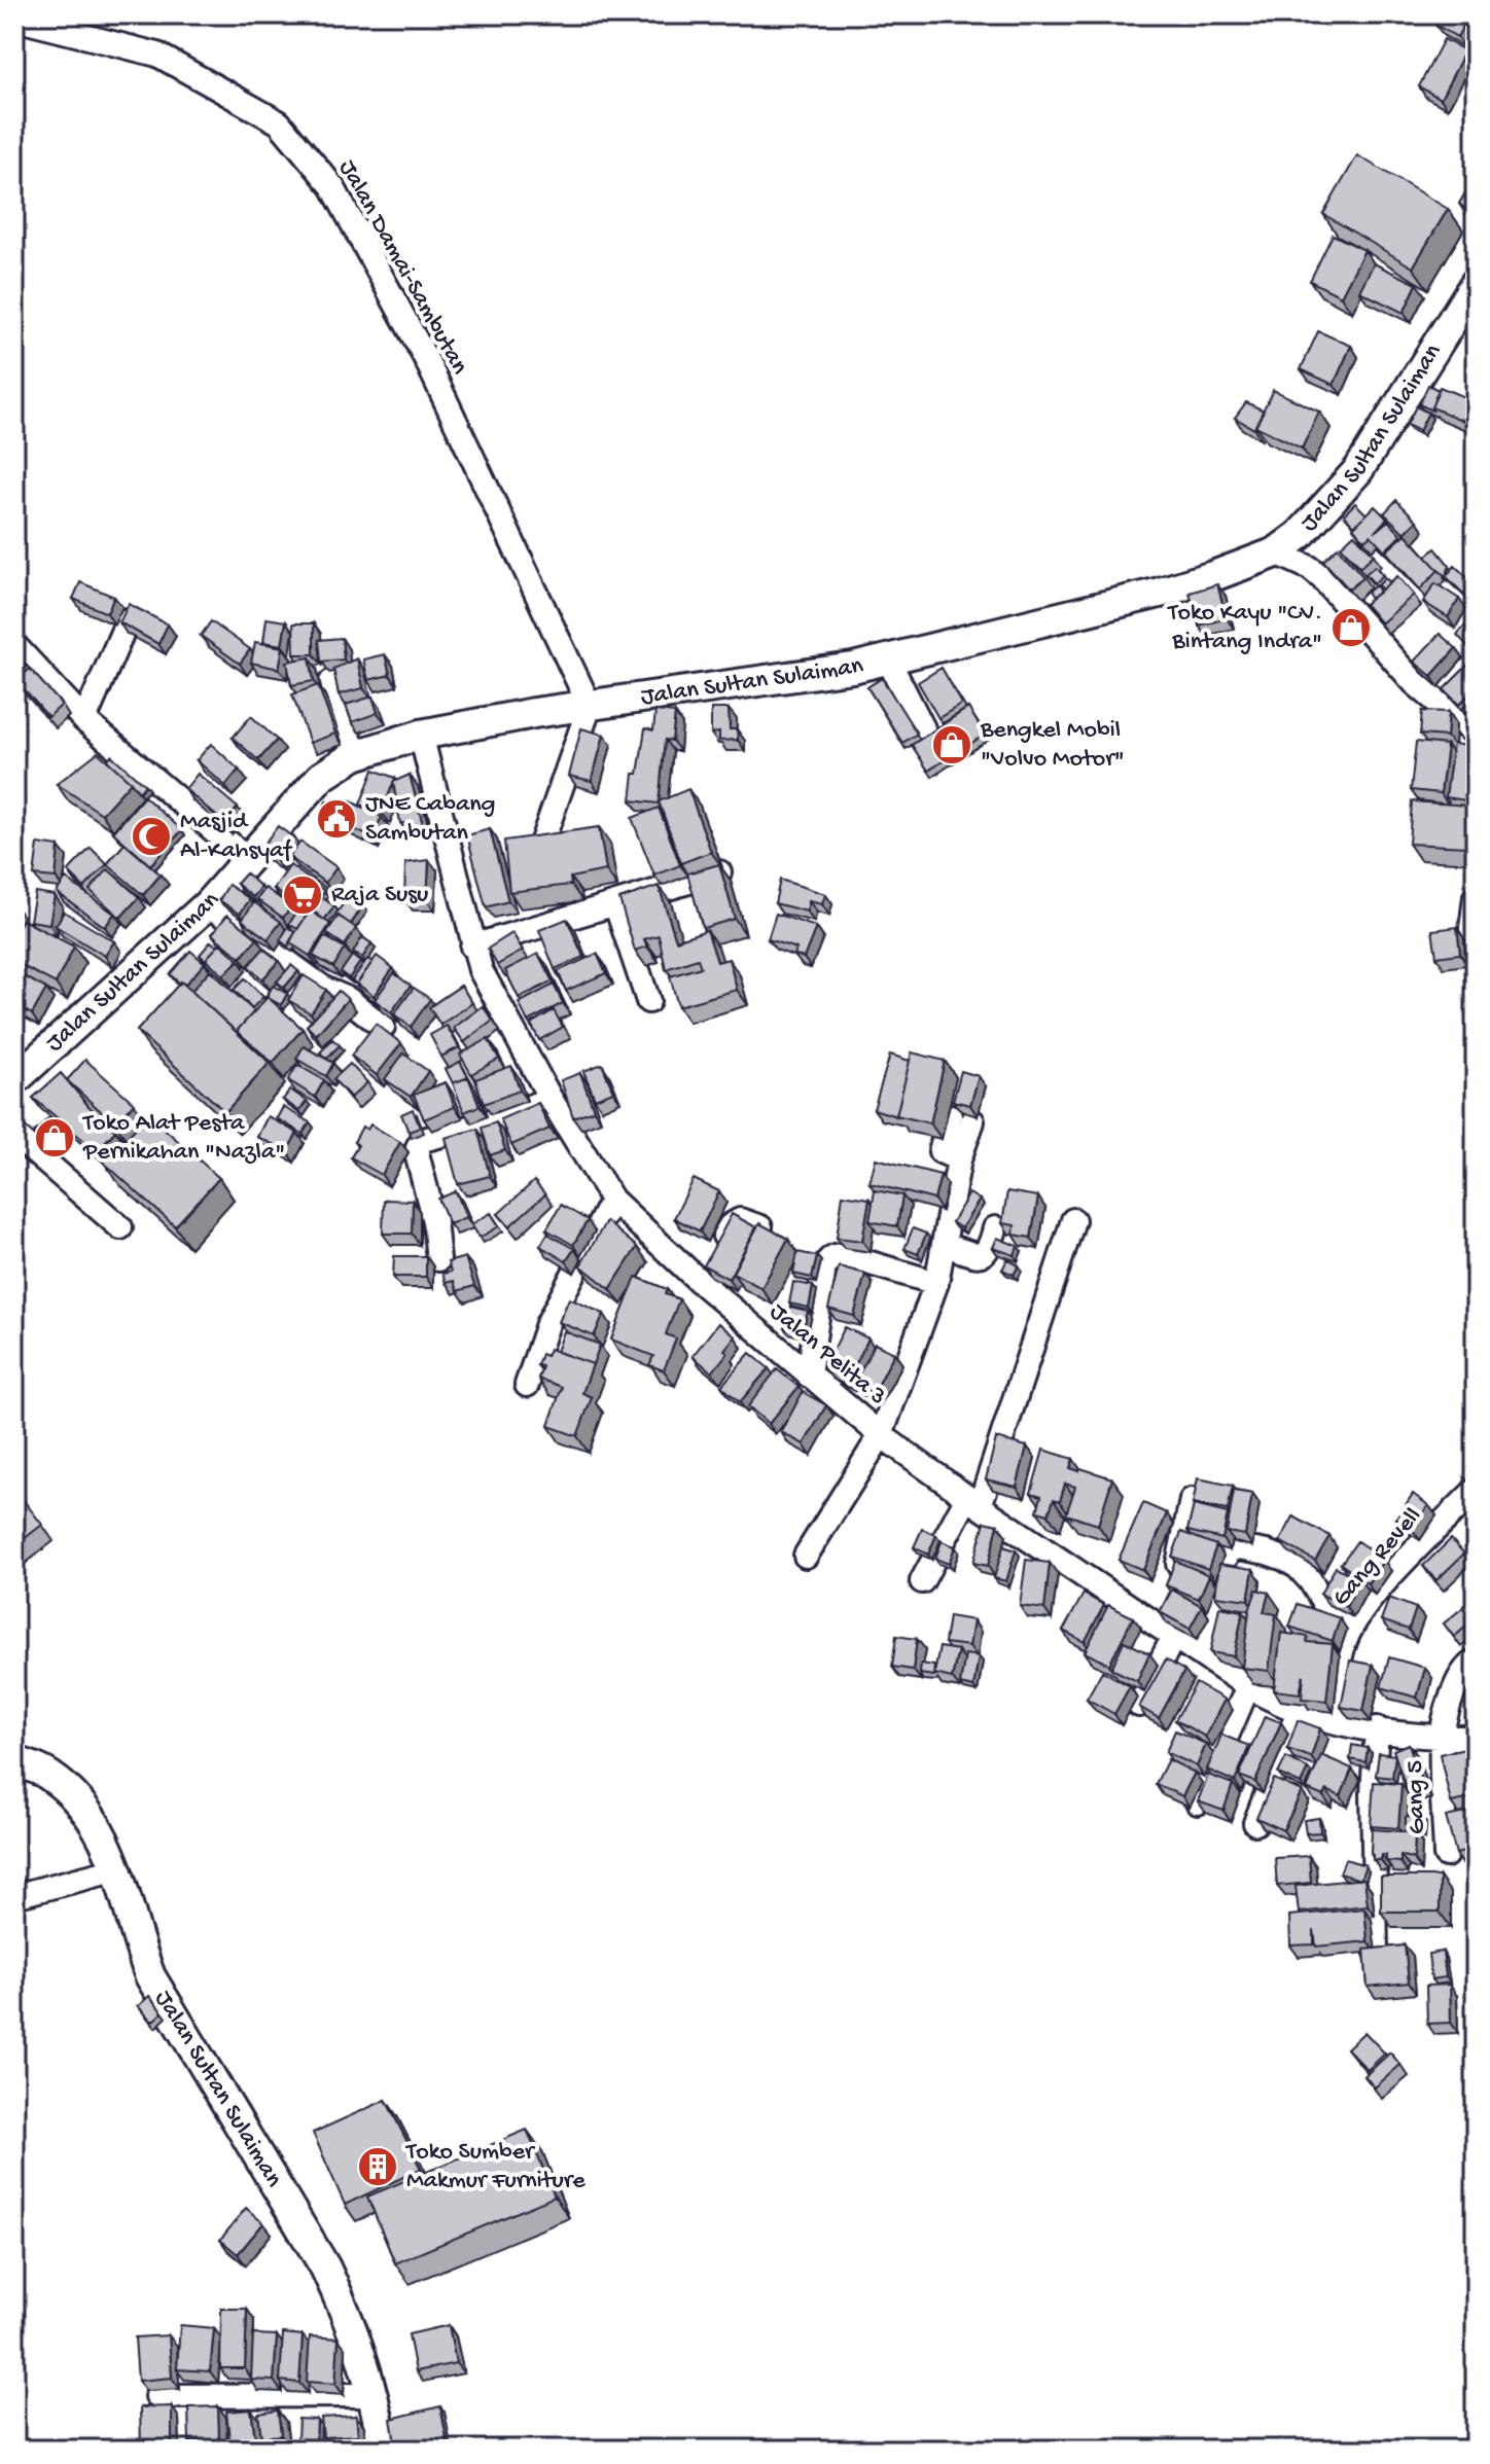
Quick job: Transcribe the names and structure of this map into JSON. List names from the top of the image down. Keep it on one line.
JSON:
{"streets":{"main road":["Jalan Sultan Sulaiman"],"street":["Jalan Damai-Sambutan","Jalan Pelita 3","Gang Revell","Gang 5"]},"crossings":[["Jalan Damai-Sambutan","Jalan Sultan Sulaiman"],["Jalan Sultan Sulaiman","Jalan Pelita 3"],["Jalan Pelita 3","Gang Revell"],["Jalan Pelita 3","Gang 5"]],"places":{"shop":["Toko Kayu \"CV. Bintang Indra\"","Bengkel Mobil \"Volvo Motor\"","Toko Alat Pesta Pernikahan \"Nazla\""],"public building":["JNE Cabang Sambutan"],"mosque":["Masjid Al-Kahsyaf"],"supermarket":["Raja Susu"],"building":["Toko Sumber Makmur Furniture"]}}
